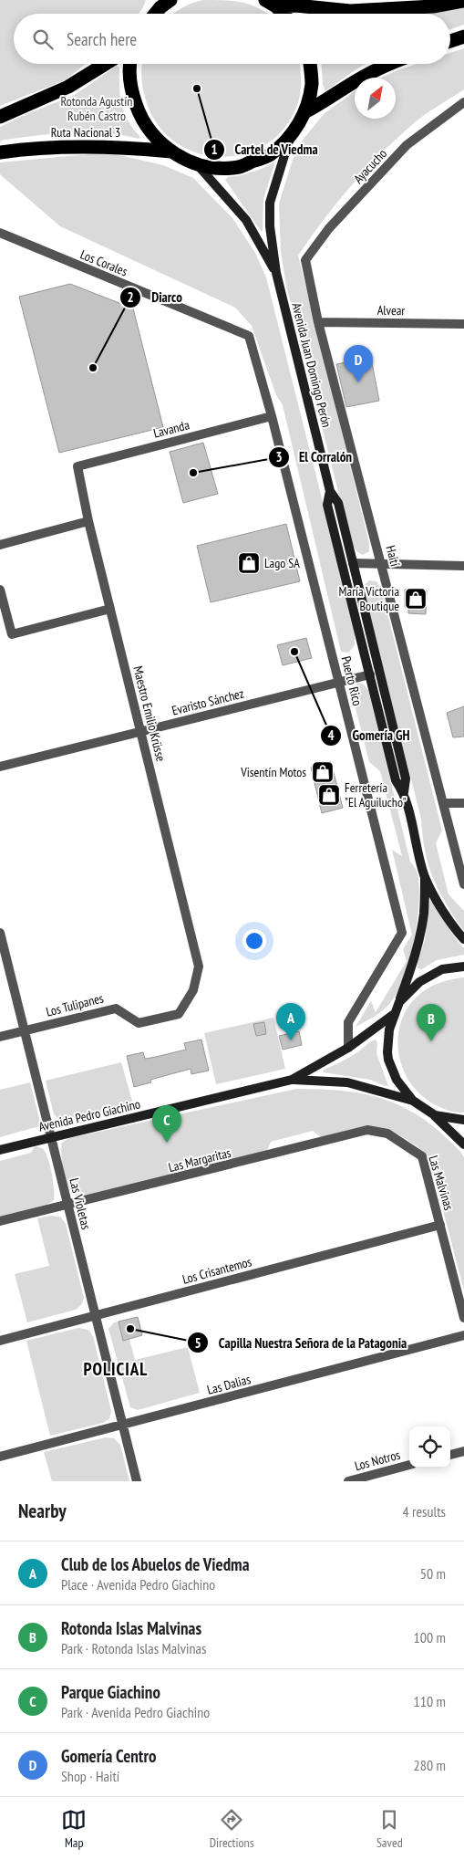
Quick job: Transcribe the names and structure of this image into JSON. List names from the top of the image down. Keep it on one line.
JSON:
{"streets":{"highway":["Ruta Nacional 3"],"main road":["Avenida Juan Domingo Perón","Avenida Pedro Giachino"],"street":["Ayacucho","Los Corales","Alvear","Lavanda","Haití","Puerto Rico","Evaristo Sánchez","Maestro Emilio Krüsse","Los Tulipanes","Las Margaritas","Las Malvinas","Las Violetas","Los Crisantemos","Las Dalias","Los Notros"]},"crossings":[["Ruta Nacional 3","Avenida Juan Domingo Perón"],["Ayacucho","Haití"],["Los Corales","Puerto Rico"],["Alvear","Haití"],["Avenida Juan Domingo Perón","Evaristo Sánchez"],["Lavanda","Puerto Rico"],["Lavanda","Maestro Emilio Krüsse"],["Puerto Rico","Evaristo Sánchez"],["Puerto Rico","Avenida Pedro Giachino"],["Evaristo Sánchez","Maestro Emilio Krüsse"],["Maestro Emilio Krüsse","Los Tulipanes"],["Los Tulipanes","Las Violetas"],["Avenida Pedro Giachino","Las Violetas"],["Las Margaritas","Las Malvinas"],["Las Margaritas","Las Violetas"],["Las Malvinas","Los Crisantemos"],["Las Violetas","Los Crisantemos"],["Las Violetas","Las Dalias"]],"districts":["POLICIAL"],"parks":["Rotonda Agustín Rubén Castro"],"places":{"other":["Cartel de Viedma","Diarco","El Corralón","Gomería GH","Capilla Nuestra Señora de la Patagonia"],"shop":["Lago SA","María Victoria Boutique","Visentín Motos","Ferretería \"El Aguilucho\""]},"north":"top right","page":{"search":"Search here","pins":["D","A","B","C"],"heading":["Nearby","4 results"],"list":[{"mark":"A","name":"Club de los Abuelos de Viedma","note":"Place · Avenida Pedro Giachino","value":"50 m"},{"mark":"B","name":"Rotonda Islas Malvinas","note":"Park · Rotonda Islas Malvinas","value":"100 m"},{"mark":"C","name":"Parque Giachino","note":"Park · Avenida Pedro Giachino","value":"110 m"},{"mark":"D","name":"Gomería Centro","note":"Shop · Haití","value":"280 m"}],"nav":["Map","Directions","Saved"]}}
